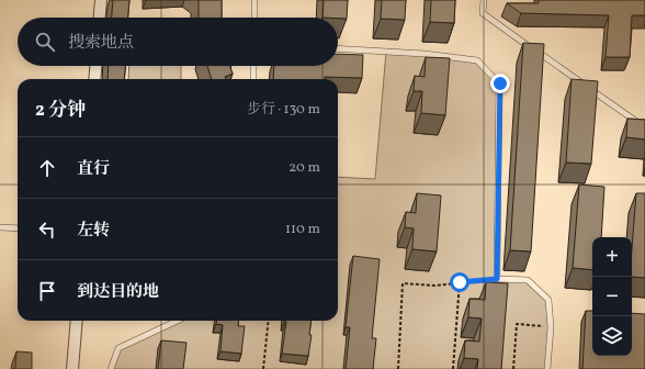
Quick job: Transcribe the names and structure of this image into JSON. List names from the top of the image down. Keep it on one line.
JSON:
{"page":{"search":"搜索地点","heading":["2 分钟","步行 · 130 m"],"list":[["直行","20 m"],["左转","110 m"],"到达目的地"],"map_buttons":["+","−"]}}
